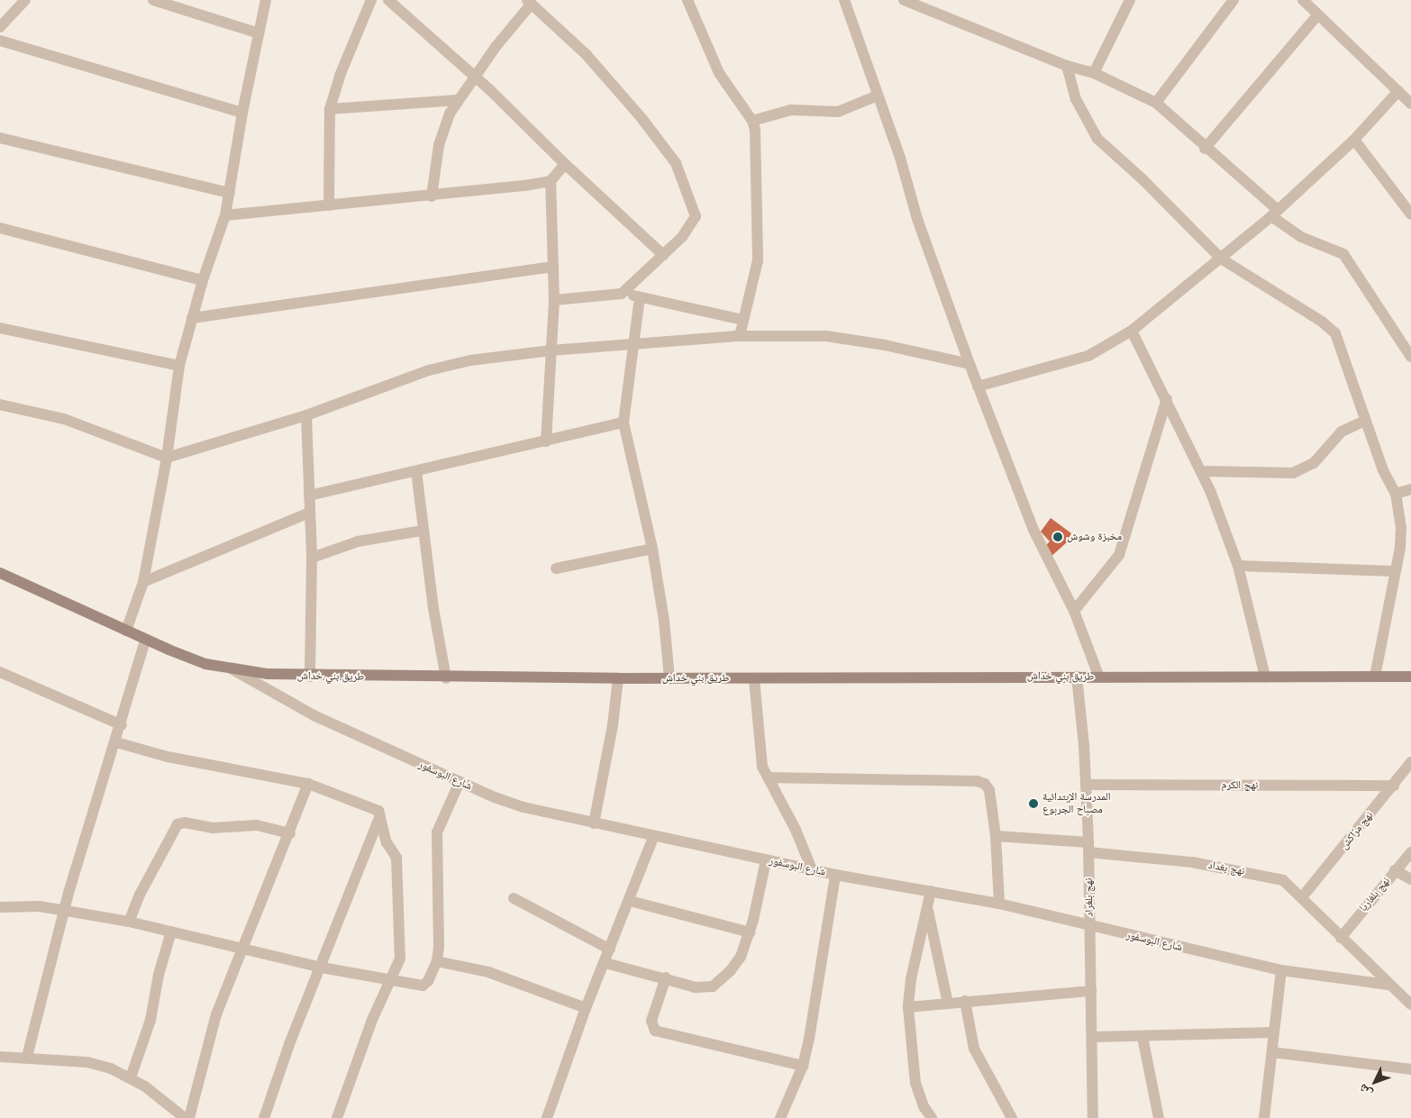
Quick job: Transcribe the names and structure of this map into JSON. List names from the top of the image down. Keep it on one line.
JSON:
{"streets":{"main road":["طريق بني خداش"],"street":["شارع البوسفور","نهج الكرم","نهج مرّاكش","نهج بغداد","نهج بلغاريا","نهج بلغراد"]},"crossings":[["طريق بني خداش","شارع البوسفور"],["طريق بني خداش","نهج بلغراد"],["شارع البوسفور","نهج بغداد"],["شارع البوسفور","نهج بلغراد"],["نهج الكرم","نهج مرّاكش"],["نهج الكرم","نهج بلغراد"],["نهج مرّاكش","نهج بغداد"],["نهج بغداد","نهج بلغاريا"],["نهج بغداد","نهج بلغراد"]],"places":["مخبزة وشوش","المدرسة الإبتدائية مصباح الجربوع"],"north":"bottom left"}
